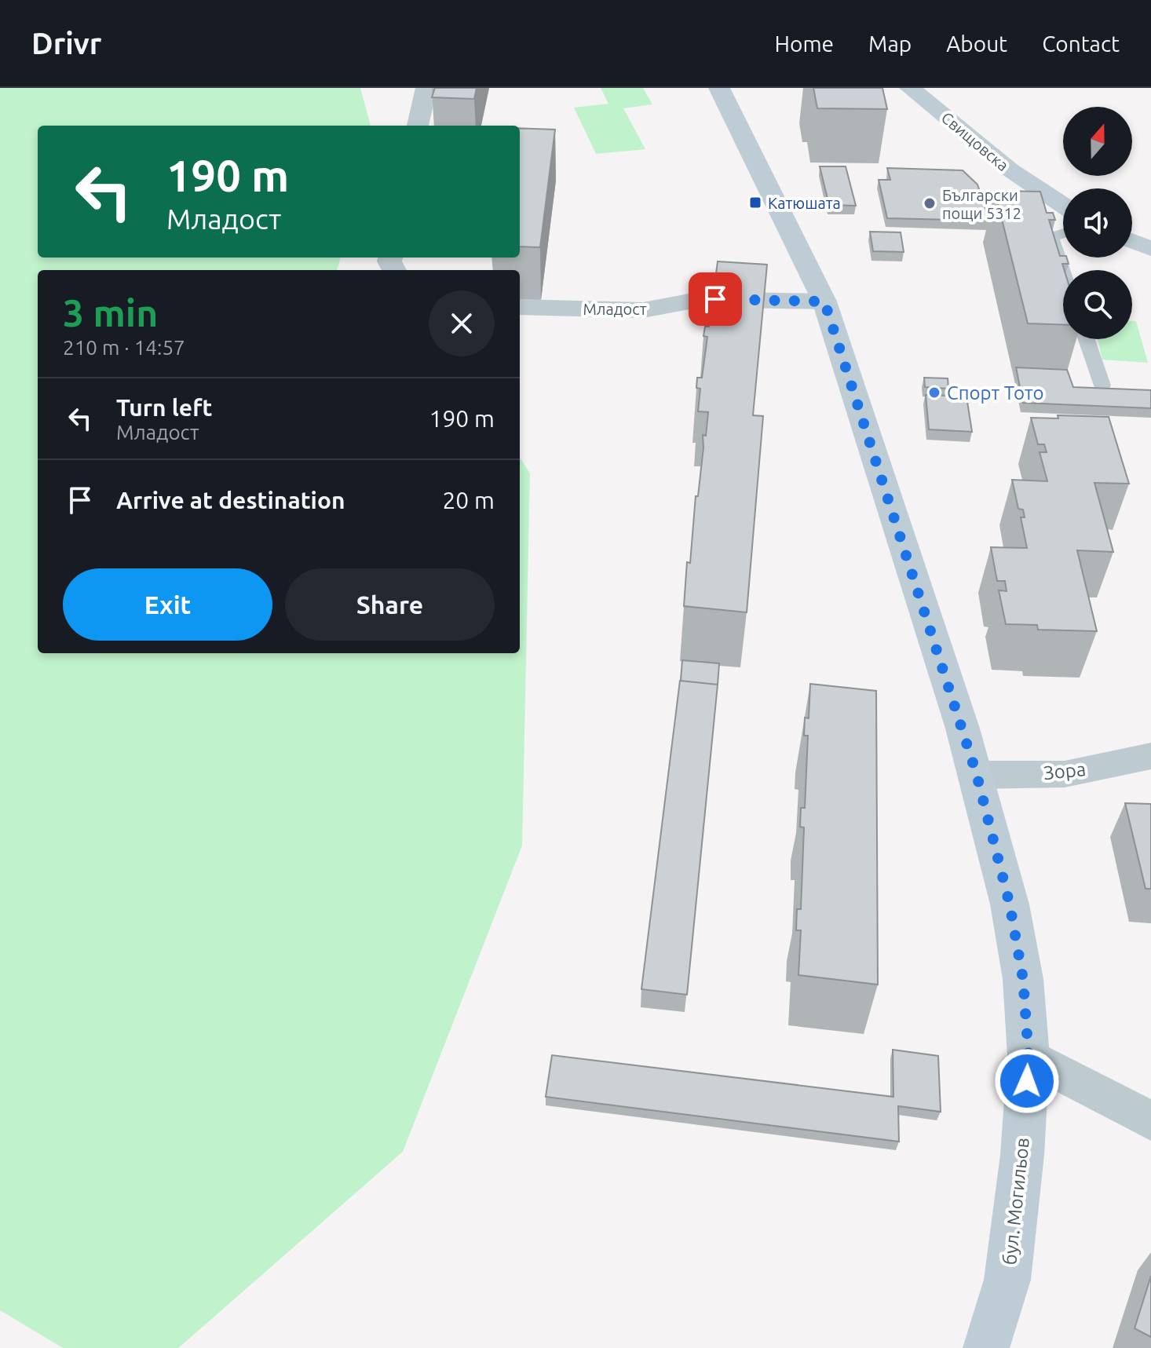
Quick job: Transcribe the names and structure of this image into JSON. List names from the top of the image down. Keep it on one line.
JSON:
{"streets":{"street":["Свищовска","Младост","Зора","бул. Могильов"]},"crossings":[["Младост","бул. Могильов"],["Зора","бул. Могильов"]],"places":{"transit":["Катюшата"],"other":["Български пощи 5312","Спорт Тото"]},"north":"top","page":{"header":"Drivr","nav":["Home","Map","About","Contact"],"turn":["190 m","Младост"],"heading":["3 min","210 m · 14:57"],"list":[{"name":"Turn left","note":"Младост","value":"190 m"},{"name":"Arrive at destination","value":"20 m"}],"buttons":["Exit","Share"]}}
